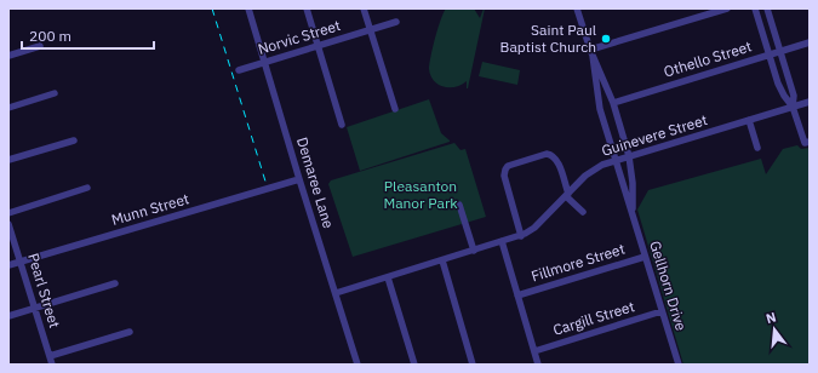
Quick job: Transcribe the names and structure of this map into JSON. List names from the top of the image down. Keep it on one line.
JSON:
{"streets":{"street":["Norvic Street","Othello Street","Guinevere Street","Demaree Lane","Munn Street","Fillmore Street","Gellhorn Drive","Pearl Street","Cargill Street"]},"crossings":[["Norvic Street","Demaree Lane"],["Othello Street","Gellhorn Drive"],["Guinevere Street","Demaree Lane"],["Guinevere Street","Gellhorn Drive"],["Demaree Lane","Munn Street"],["Munn Street","Pearl Street"],["Fillmore Street","Gellhorn Drive"],["Gellhorn Drive","Cargill Street"]],"parks":["Pleasanton Manor Park"],"places":["Saint Paul Baptist Church"],"scale_bar":"200 m","north":"top"}
